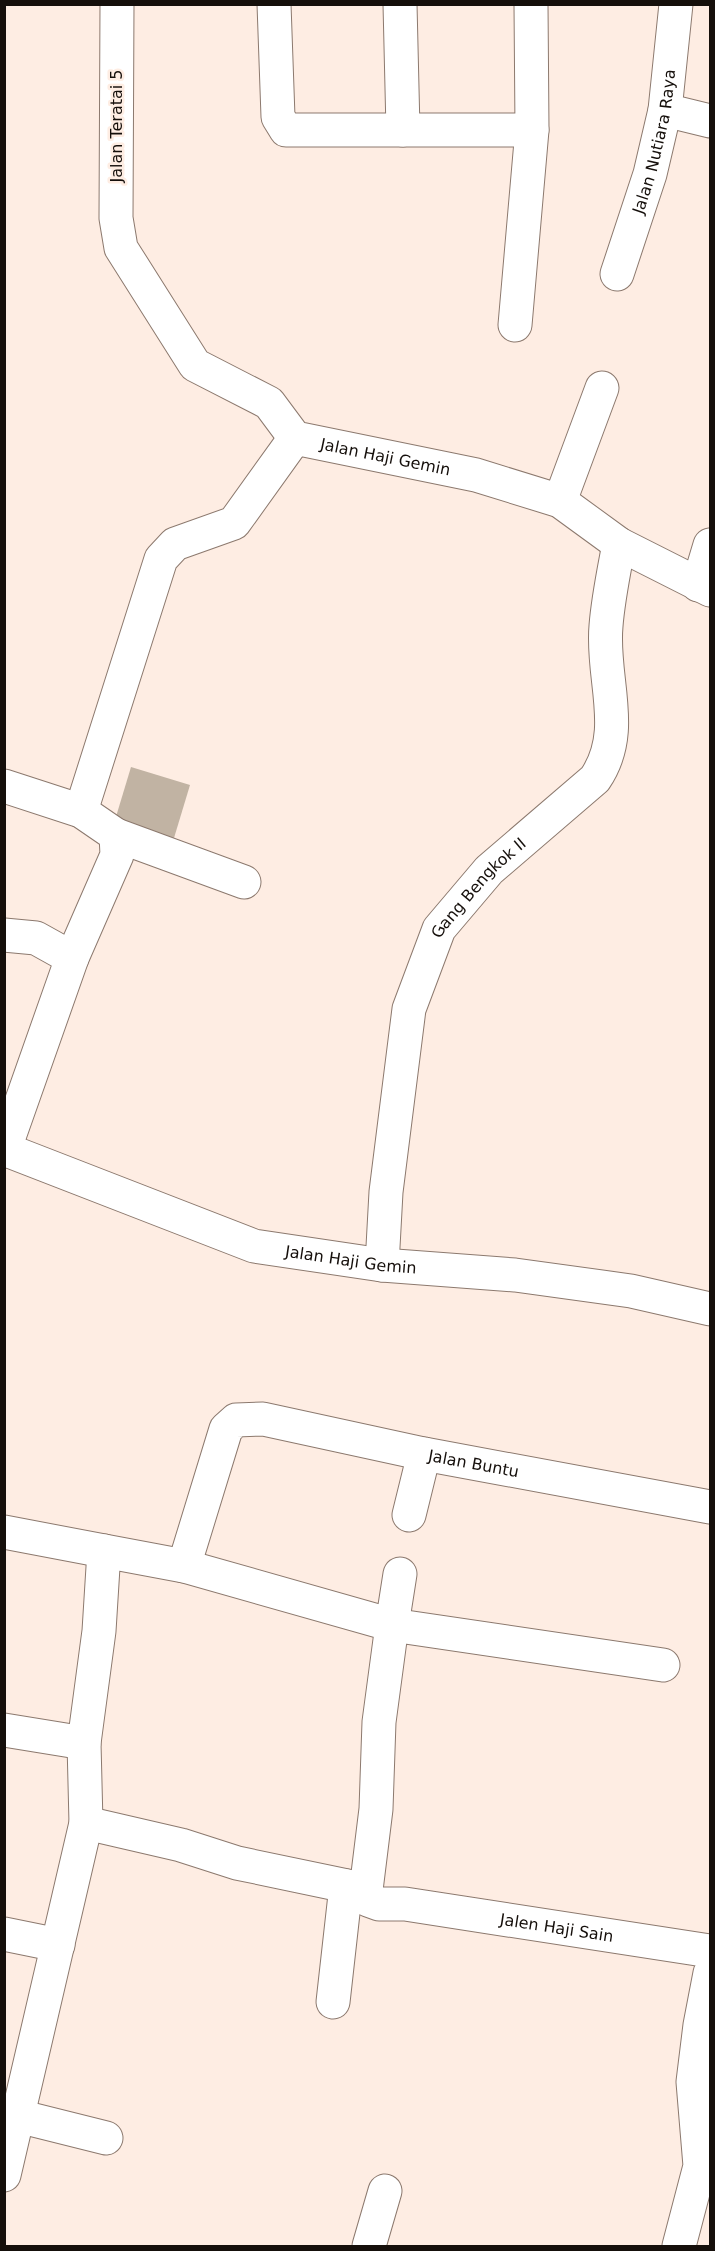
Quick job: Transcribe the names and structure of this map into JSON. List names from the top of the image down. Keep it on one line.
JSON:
{"streets":{"street":["Jalan Teratai 5","Jalan Nutiara Raya","Jalan Haji Gemin","Gang Bengkok II","Jalan Buntu","Jalen Haji Sain"]},"crossings":[["Jalan Teratai 5","Jalan Haji Gemin"],["Jalan Haji Gemin","Gang Bengkok II"]]}
